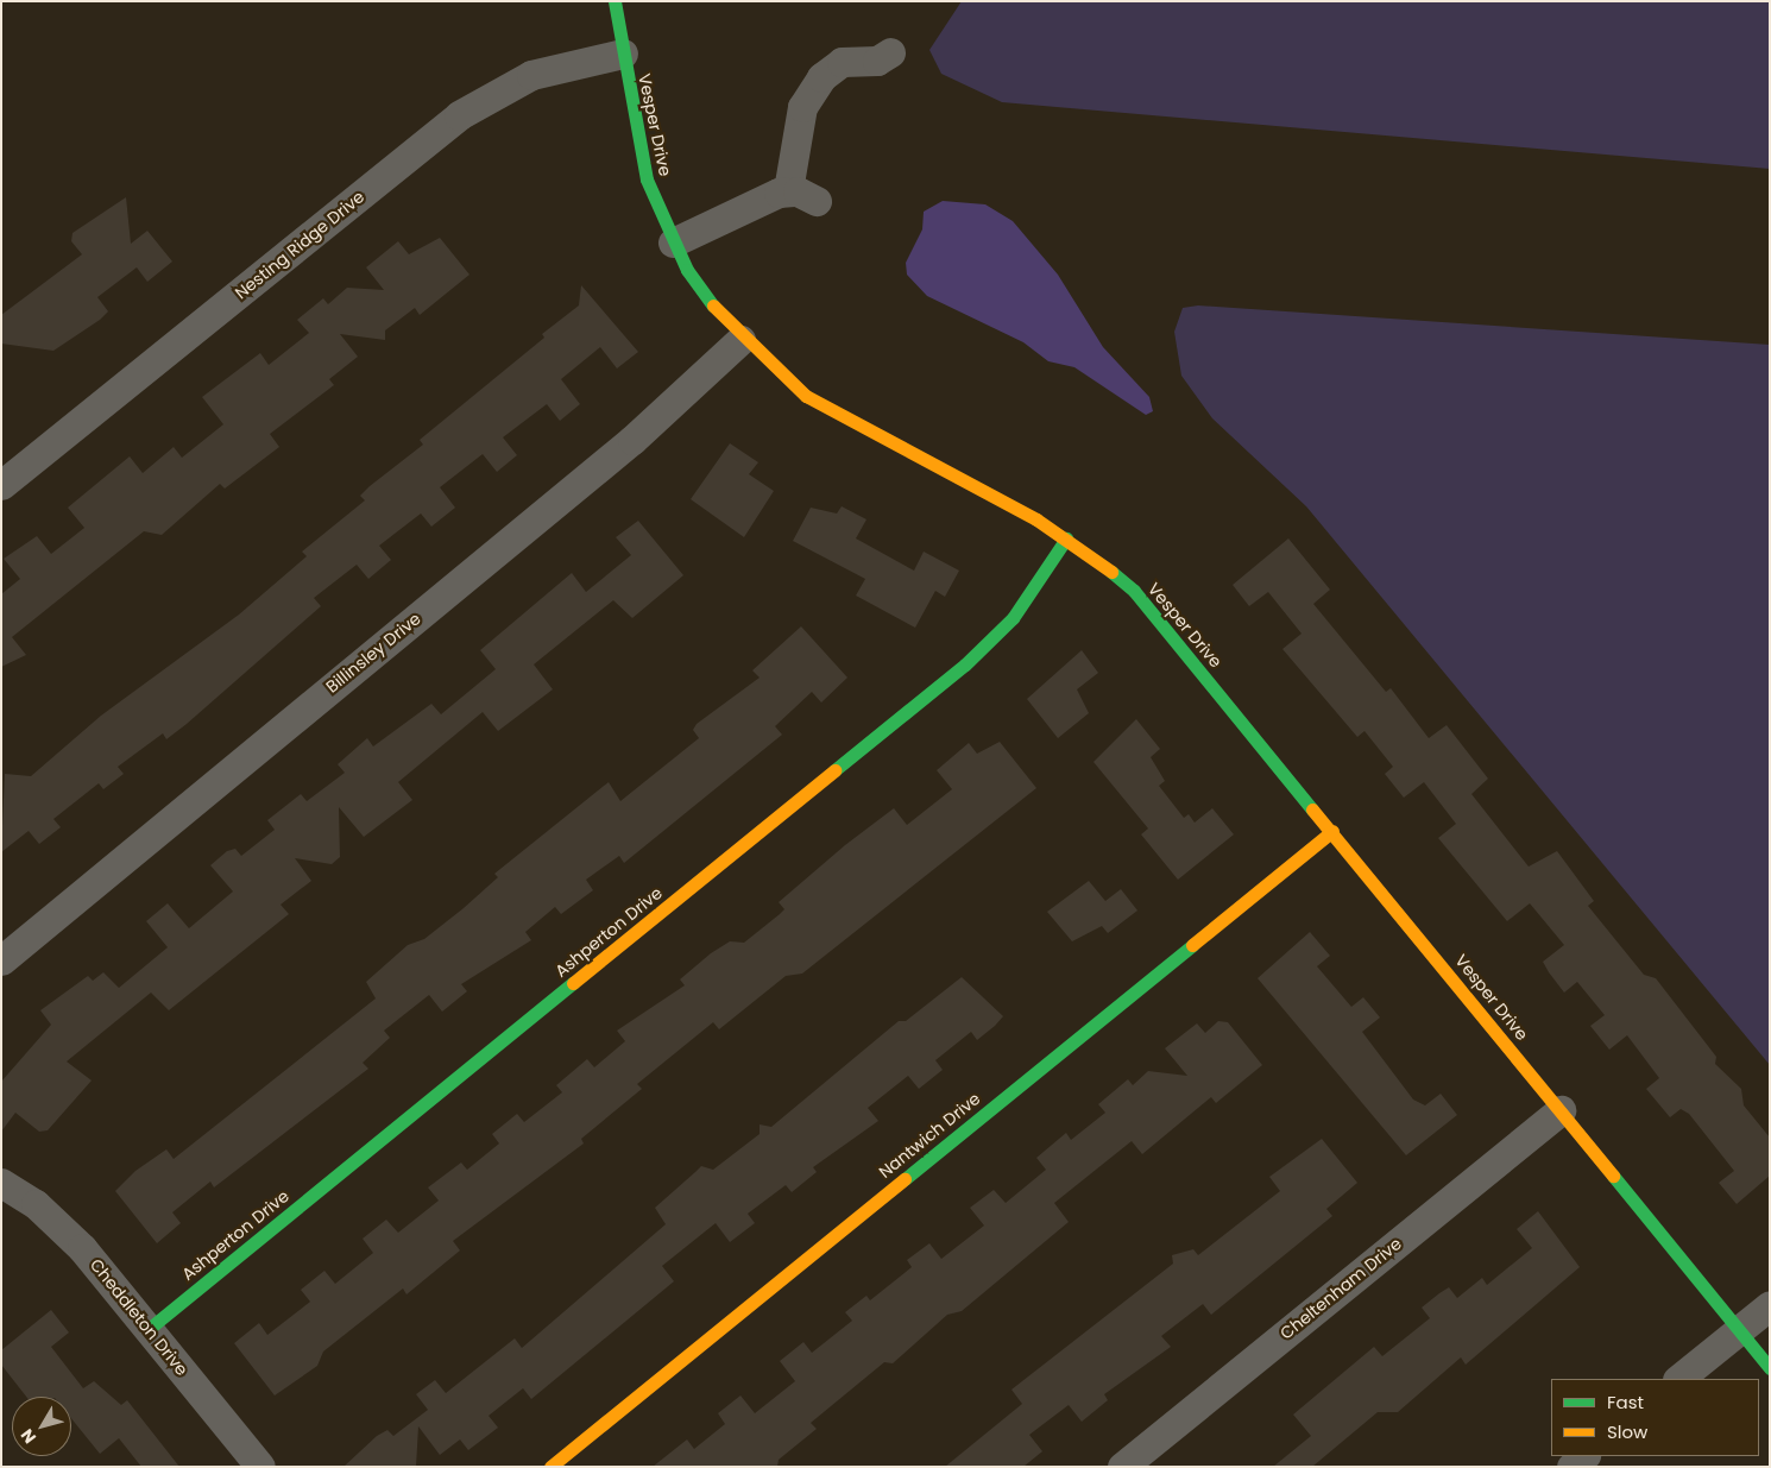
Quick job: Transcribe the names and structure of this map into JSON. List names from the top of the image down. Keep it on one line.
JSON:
{"streets":{"street":["Vesper Drive","Nesting Ridge Drive","Billinsley Drive","Ashperton Drive","Nantwich Drive","Cheltenham Drive","Cheddleton Drive"]},"crossings":[["Vesper Drive","Nesting Ridge Drive"],["Vesper Drive","Billinsley Drive"],["Vesper Drive","Ashperton Drive"],["Vesper Drive","Nantwich Drive"],["Vesper Drive","Cheltenham Drive"],["Ashperton Drive","Cheddleton Drive"]],"legend":["Fast","Slow"],"north":"bottom left"}
